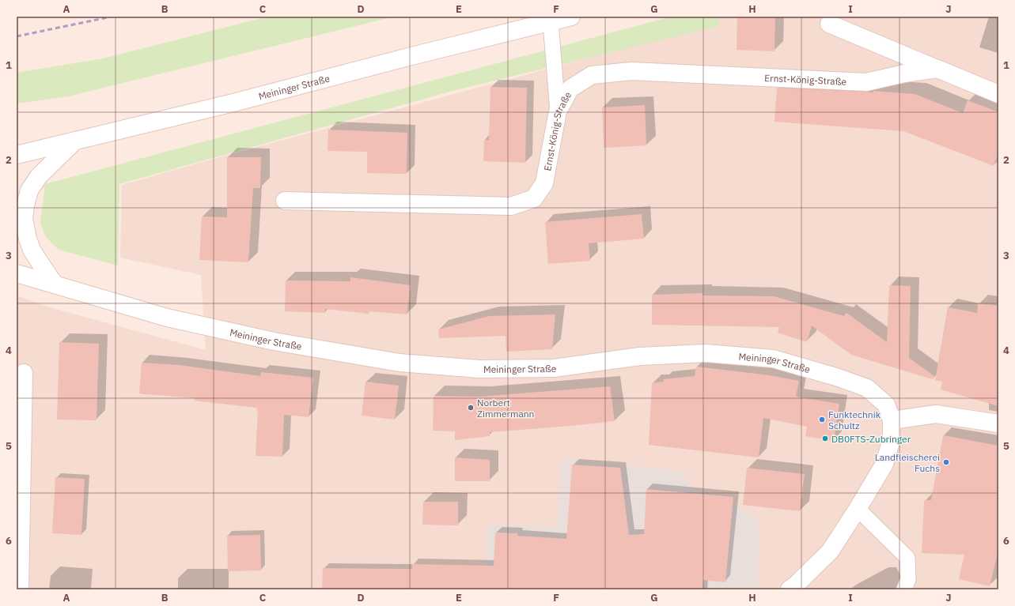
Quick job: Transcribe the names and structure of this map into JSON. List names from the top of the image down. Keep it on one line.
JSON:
{"streets":{"street":["Ernst-König-Straße","Meininger Straße"]},"places":["Norbert Zimmermann","Funktechnik Schultz","DB0FTS-Zubringer","Landfleischerei Fuchs"],"grid":{"columns":["A","B","C","D","E","F","G","H","I","J"],"rows":["1","2","3","4","5","6"]}}
